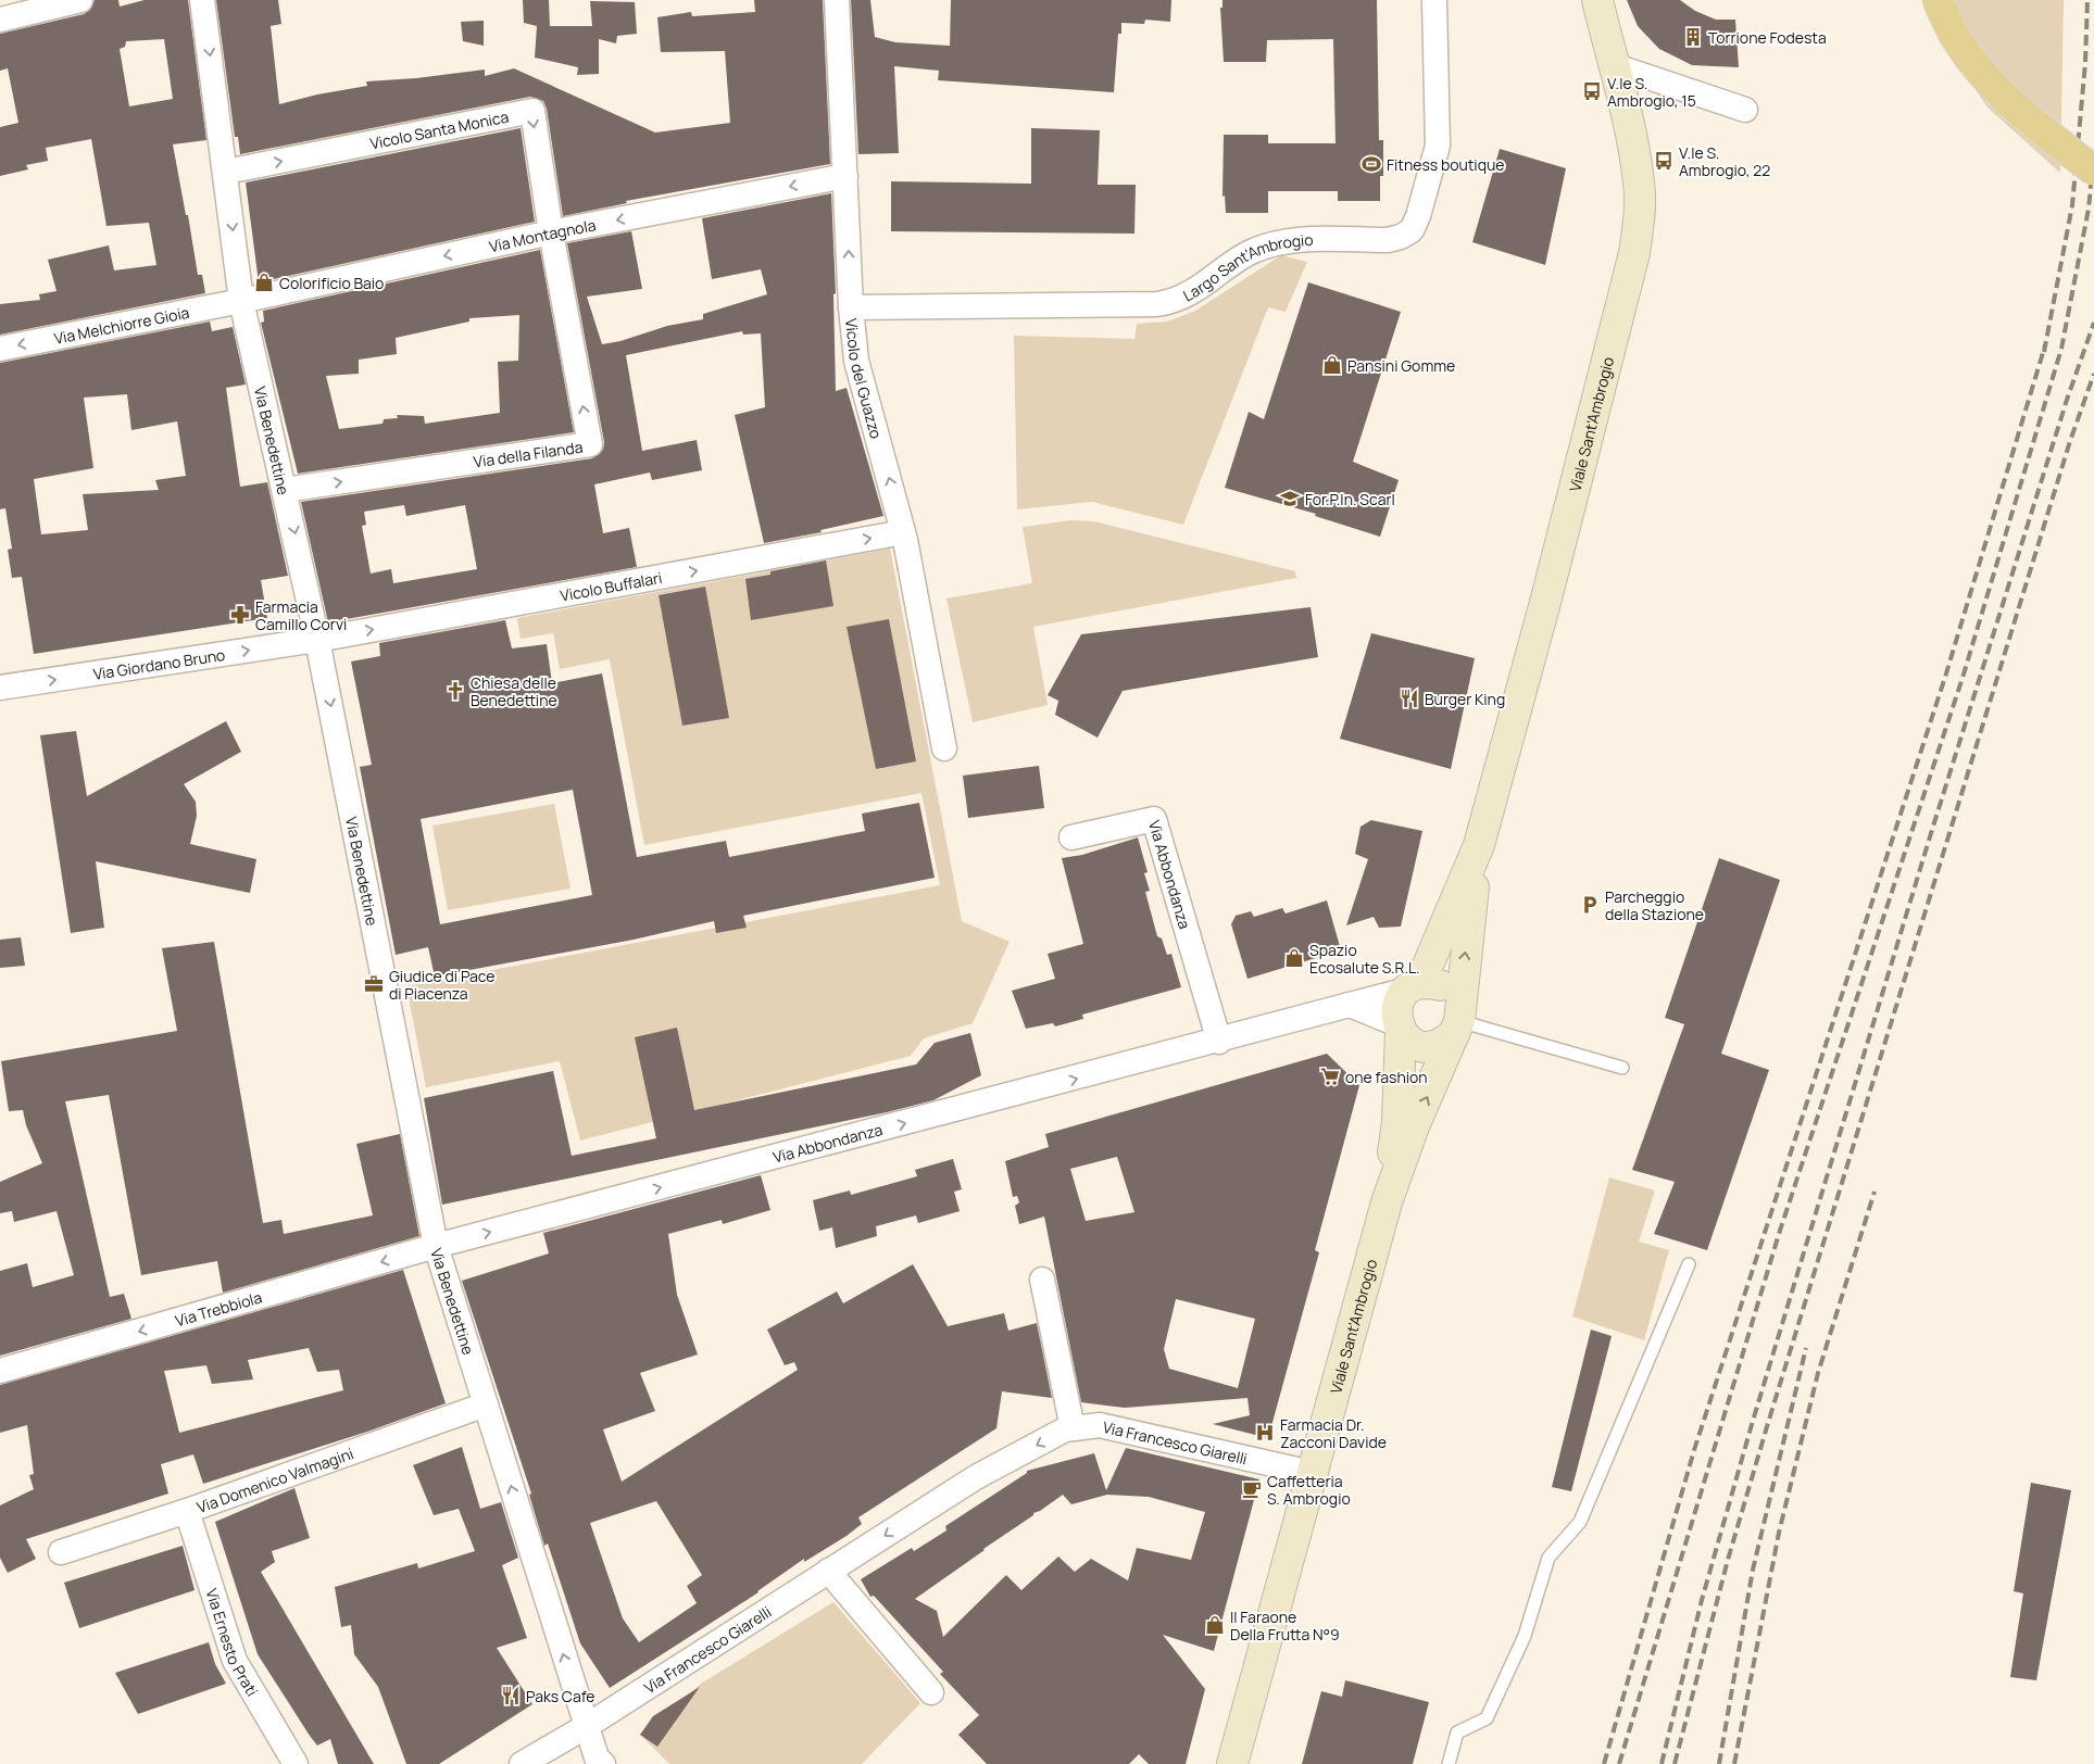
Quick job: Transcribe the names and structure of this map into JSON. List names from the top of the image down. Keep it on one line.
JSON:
{"streets":{"main road":["Viale Sant'Ambrogio"],"street":["Vicolo Santa Monica","Via Montagnola","Largo Sant'Ambrogio","Via Melchiorre Gioia","Vicolo del Guazzo","Via Benedettine","Via della Filanda","Vicolo Buffalari","Via Giordano Bruno","Via Abbondanza","Via Trebbiola","Via Francesco Giarelli","Via Domenico Valmagini","Via Ernesto Prati"]},"crossings":[["Vicolo Santa Monica","Via Montagnola"],["Vicolo Santa Monica","Via Benedettine"],["Vicolo Santa Monica","Via della Filanda"],["Via Montagnola","Via Melchiorre Gioia"],["Via Montagnola","Vicolo del Guazzo"],["Via Montagnola","Via Benedettine"],["Via Montagnola","Via della Filanda"],["Largo Sant'Ambrogio","Vicolo del Guazzo"],["Via Melchiorre Gioia","Via Benedettine"],["Vicolo del Guazzo","Vicolo Buffalari"],["Viale Sant'Ambrogio","Via Abbondanza"],["Viale Sant'Ambrogio","Via Francesco Giarelli"],["Via Benedettine","Via della Filanda"],["Via Benedettine","Vicolo Buffalari"],["Via Benedettine","Via Giordano Bruno"],["Via Benedettine","Via Abbondanza"],["Via Benedettine","Via Trebbiola"],["Via Benedettine","Via Francesco Giarelli"],["Via Benedettine","Via Domenico Valmagini"],["Vicolo Buffalari","Via Giordano Bruno"],["Via Abbondanza","Via Trebbiola"],["Via Domenico Valmagini","Via Ernesto Prati"]],"one_way":["Via Montagnola","Via Melchiorre Gioia","Vicolo del Guazzo","Vicolo Buffalari","Via Giordano Bruno","Via Abbondanza","Via Trebbiola"],"places":{"building":["Torrione Fodesta"],"bus stop":["V.le S. Ambrogio, 15","V.le S. Ambrogio, 22"],"sports":["Fitness boutique"],"shop":["Colorificio Baio","Pansini Gomme","Spazio Ecosalute S.R.L.","Il Faraone Della Frutta N°9"],"school or university":["For.P.In. Scarl"],"pharmacy":["Farmacia Camillo Corvi"],"church":["Chiesa delle Benedettine"],"restaurant":["Burger King","Paks Cafe"],"parking":["Parcheggio della Stazione"],"office":["Giudice di Pace di Piacenza"],"supermarket":["one fashion"],"hospital":["Farmacia Dr. Zacconi Davide"],"cafe":["Caffetteria S. Ambrogio"]}}
